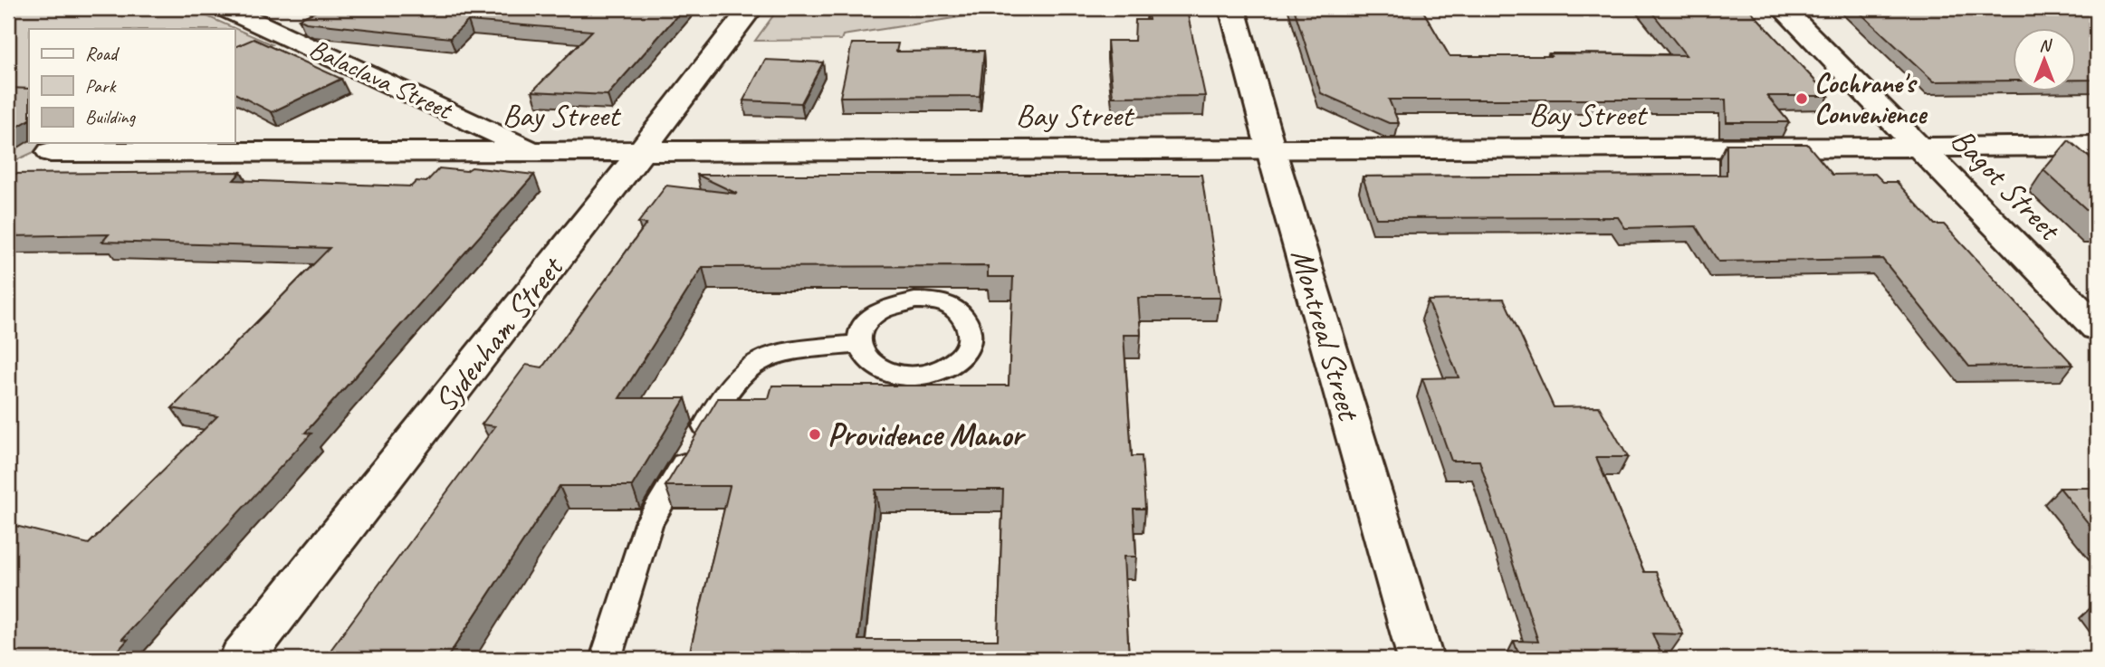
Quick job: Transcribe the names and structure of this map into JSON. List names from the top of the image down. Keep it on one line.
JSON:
{"streets":{"street":["Balaclava Street","Bay Street","Bagot Street","Montreal Street","Sydenham Street"]},"crossings":[["Balaclava Street","Bay Street"],["Bay Street","Bagot Street"],["Bay Street","Montreal Street"],["Bay Street","Sydenham Street"]],"places":["Cochrane's Convenience","Providence Manor"],"legend":["Road","Park","Building"],"north":"top"}
